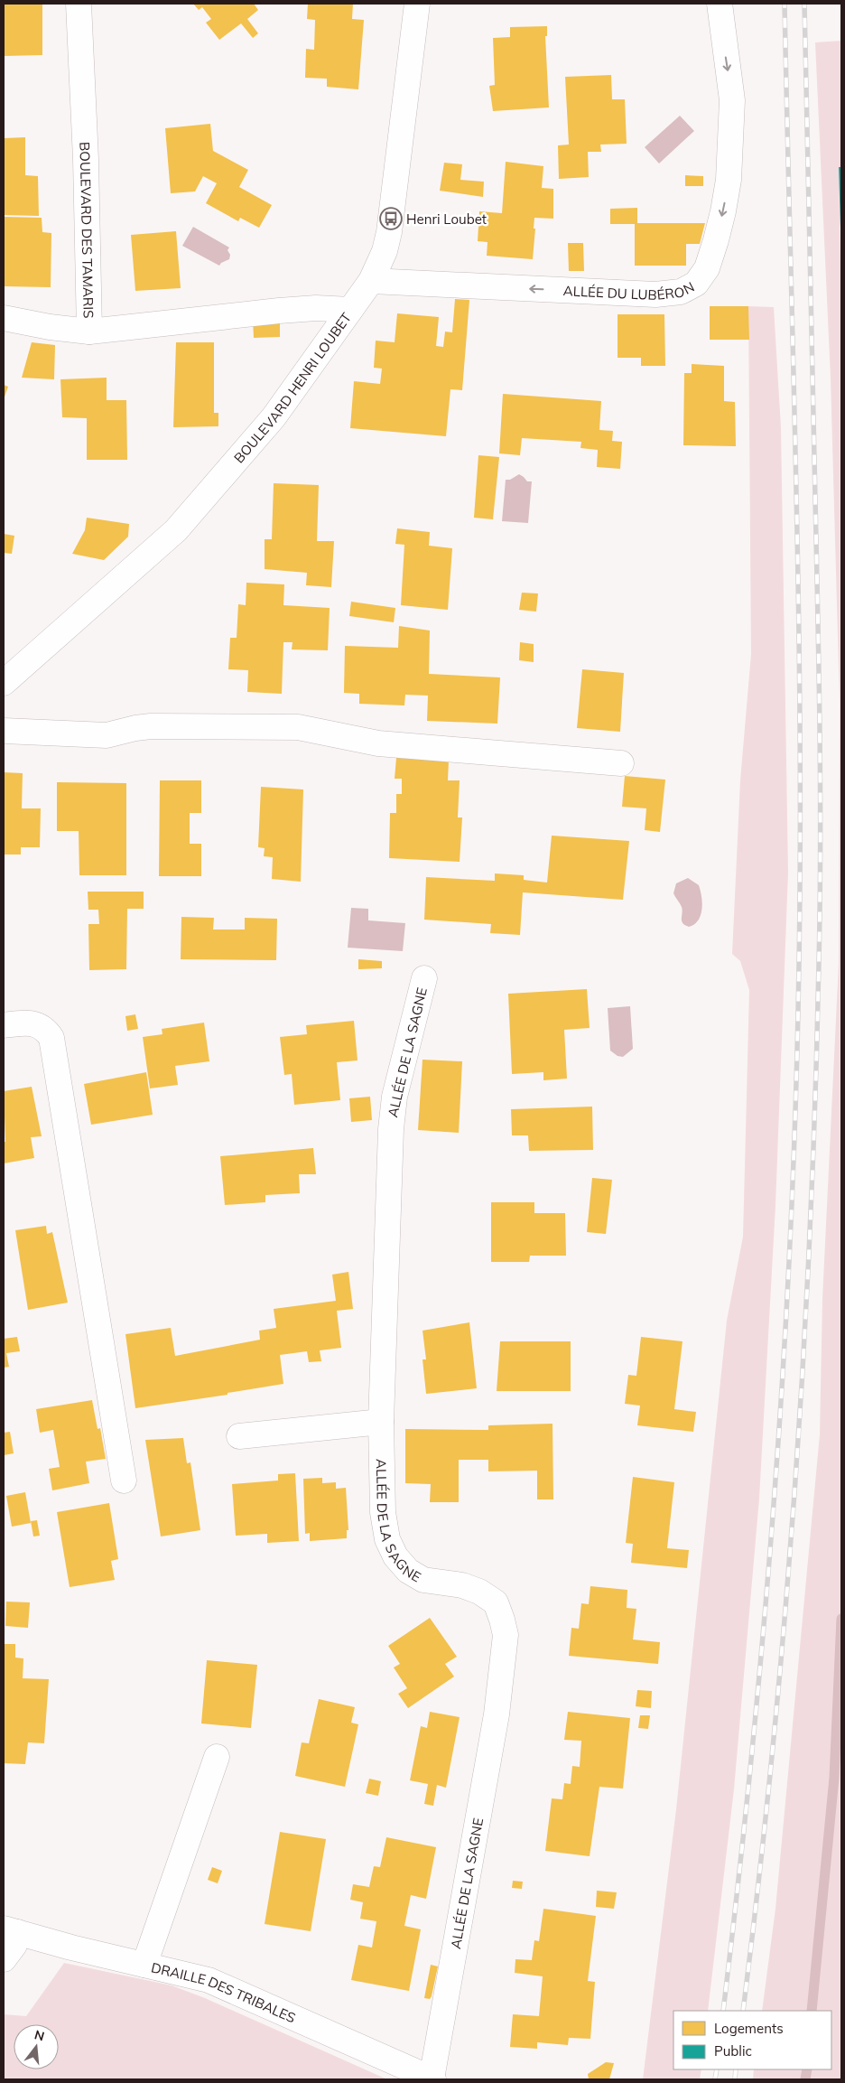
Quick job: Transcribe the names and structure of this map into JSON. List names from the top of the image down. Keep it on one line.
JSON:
{"streets":{"street":["BOULEVARD DES TAMARIS","ALLÉE DU LUBÉRON","BOULEVARD HENRI LOUBET","ALLÉE DE LA SAGNE","DRAILLE DES TRIBALES"]},"crossings":[["BOULEVARD DES TAMARIS","BOULEVARD HENRI LOUBET"],["ALLÉE DU LUBÉRON","BOULEVARD HENRI LOUBET"],["ALLÉE DE LA SAGNE","DRAILLE DES TRIBALES"]],"places":{"bus stop":["Henri Loubet"]},"legend":["Logements","Public"],"north":"top"}
